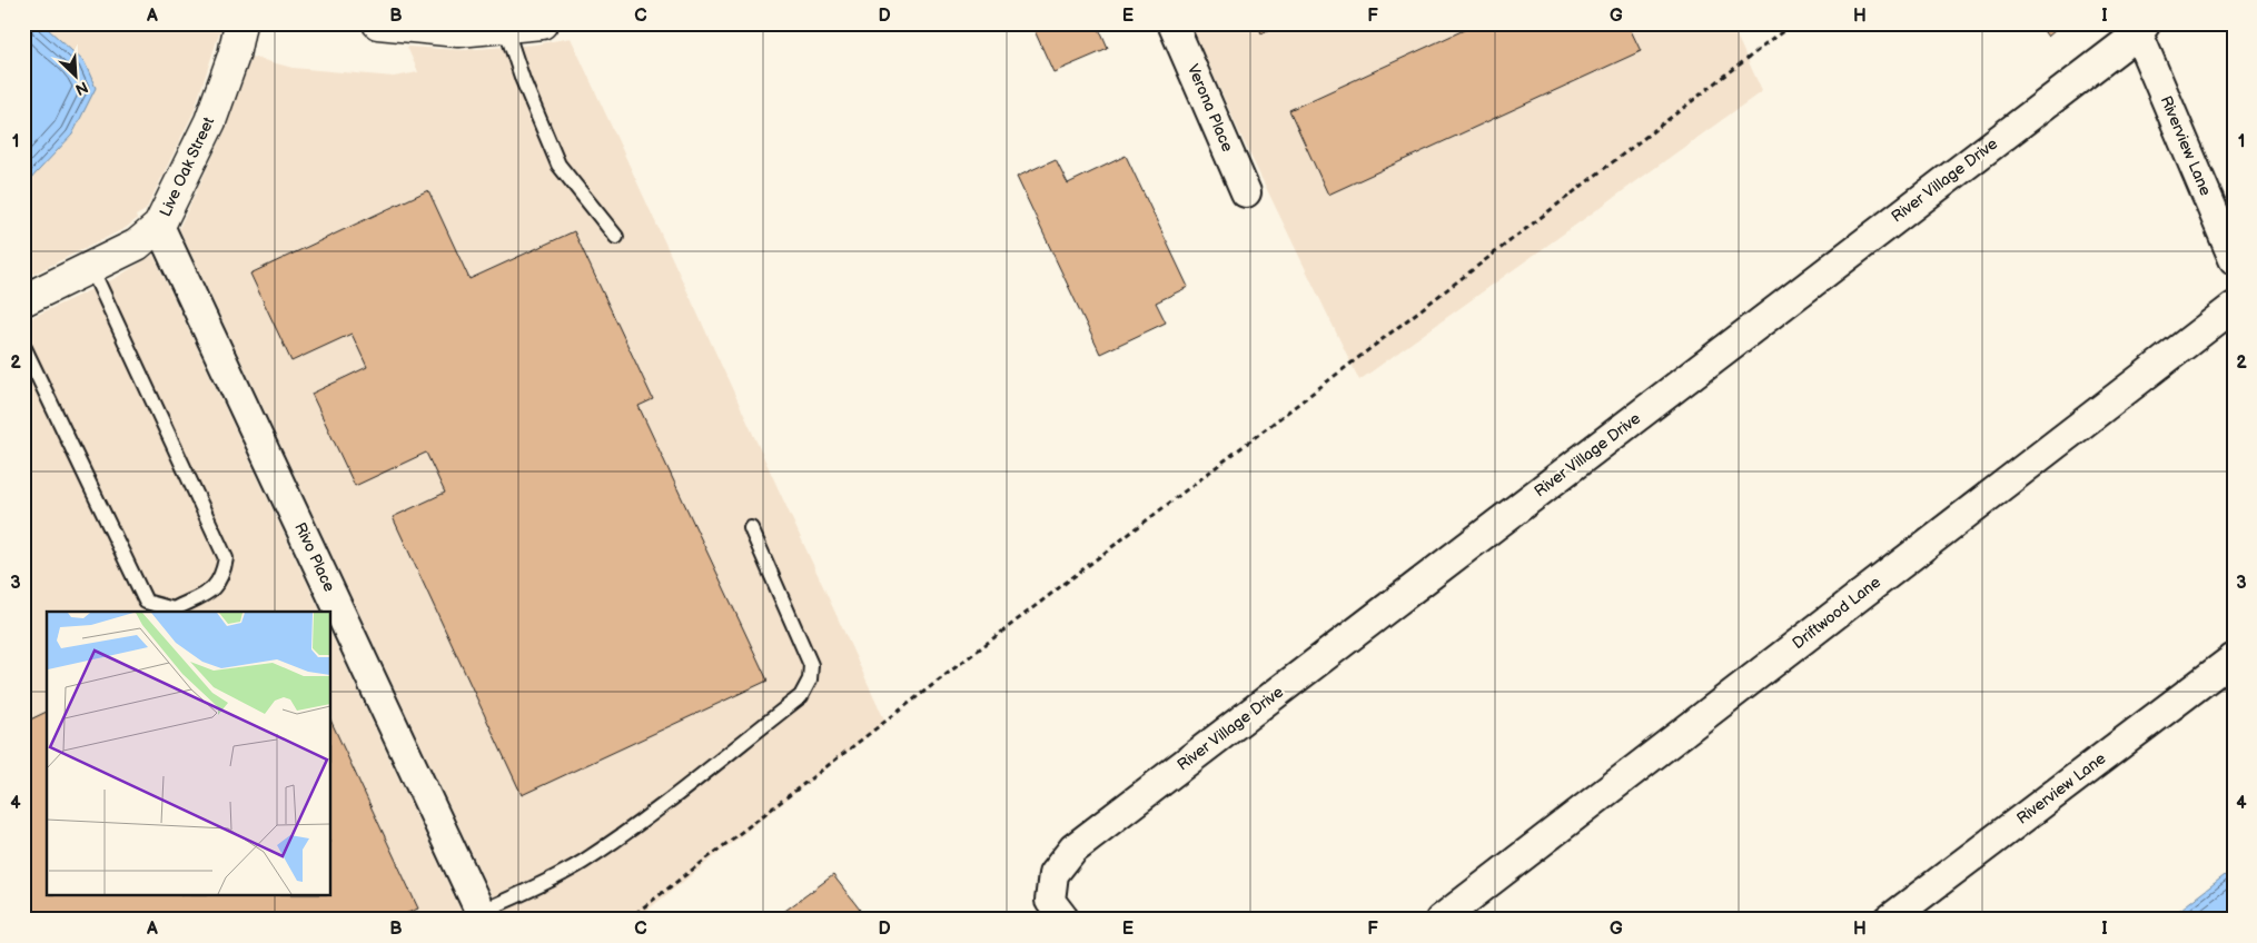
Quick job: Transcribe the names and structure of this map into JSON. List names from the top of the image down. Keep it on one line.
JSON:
{"streets":{"street":["Verona Place","Riverview Lane","Live Oak Street","River Village Drive","Rivo Place","Driftwood Lane"]},"crossings":[["Riverview Lane","River Village Drive"],["Live Oak Street","Rivo Place"]],"north":"bottom right","grid":{"columns":["A","B","C","D","E","F","G","H","I"],"rows":["1","2","3","4"]}}
